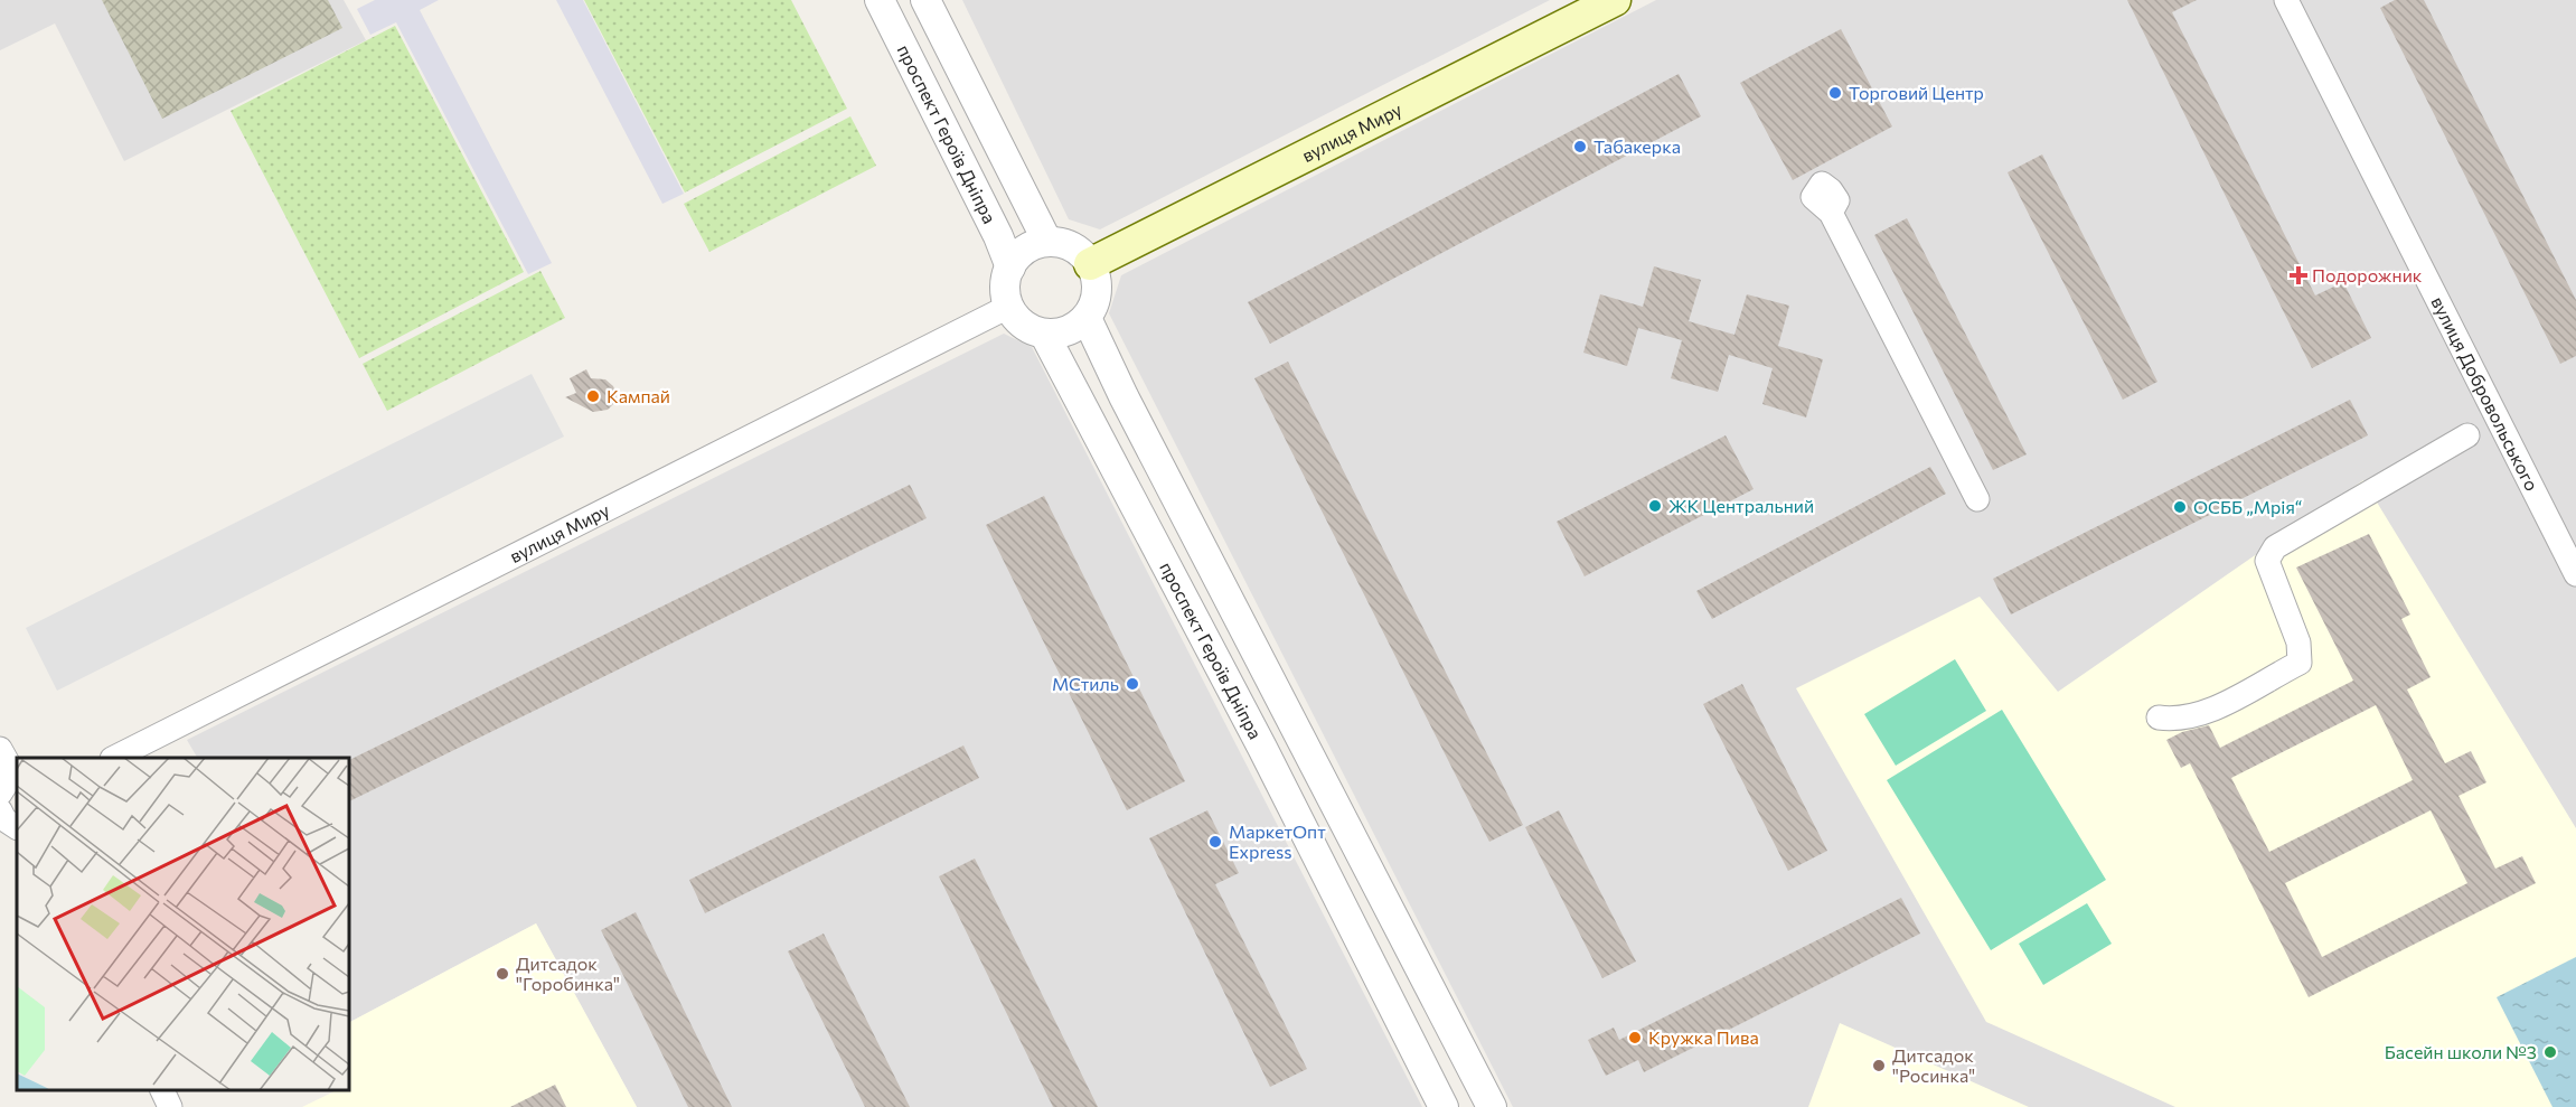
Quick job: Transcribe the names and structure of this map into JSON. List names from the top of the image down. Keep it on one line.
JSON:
{"streets":{"main road":["вулиця Миру"],"street":["проспект Героїв Дніпра","вулиця Добровольського"]},"crossings":[["вулиця Миру","проспект Героїв Дніпра"]],"places":{"other":["Торговий Центр","Табакерка","Кампай","ЖК Центральний","ОСББ „Мрія“","МСтиль","МаркетОпт Express","Дитсадок \"Горобинка\"","Кружка Пива","Басейн школи №3","Дитсадок \"Росинка\""],"health":["Подорожник"]}}
